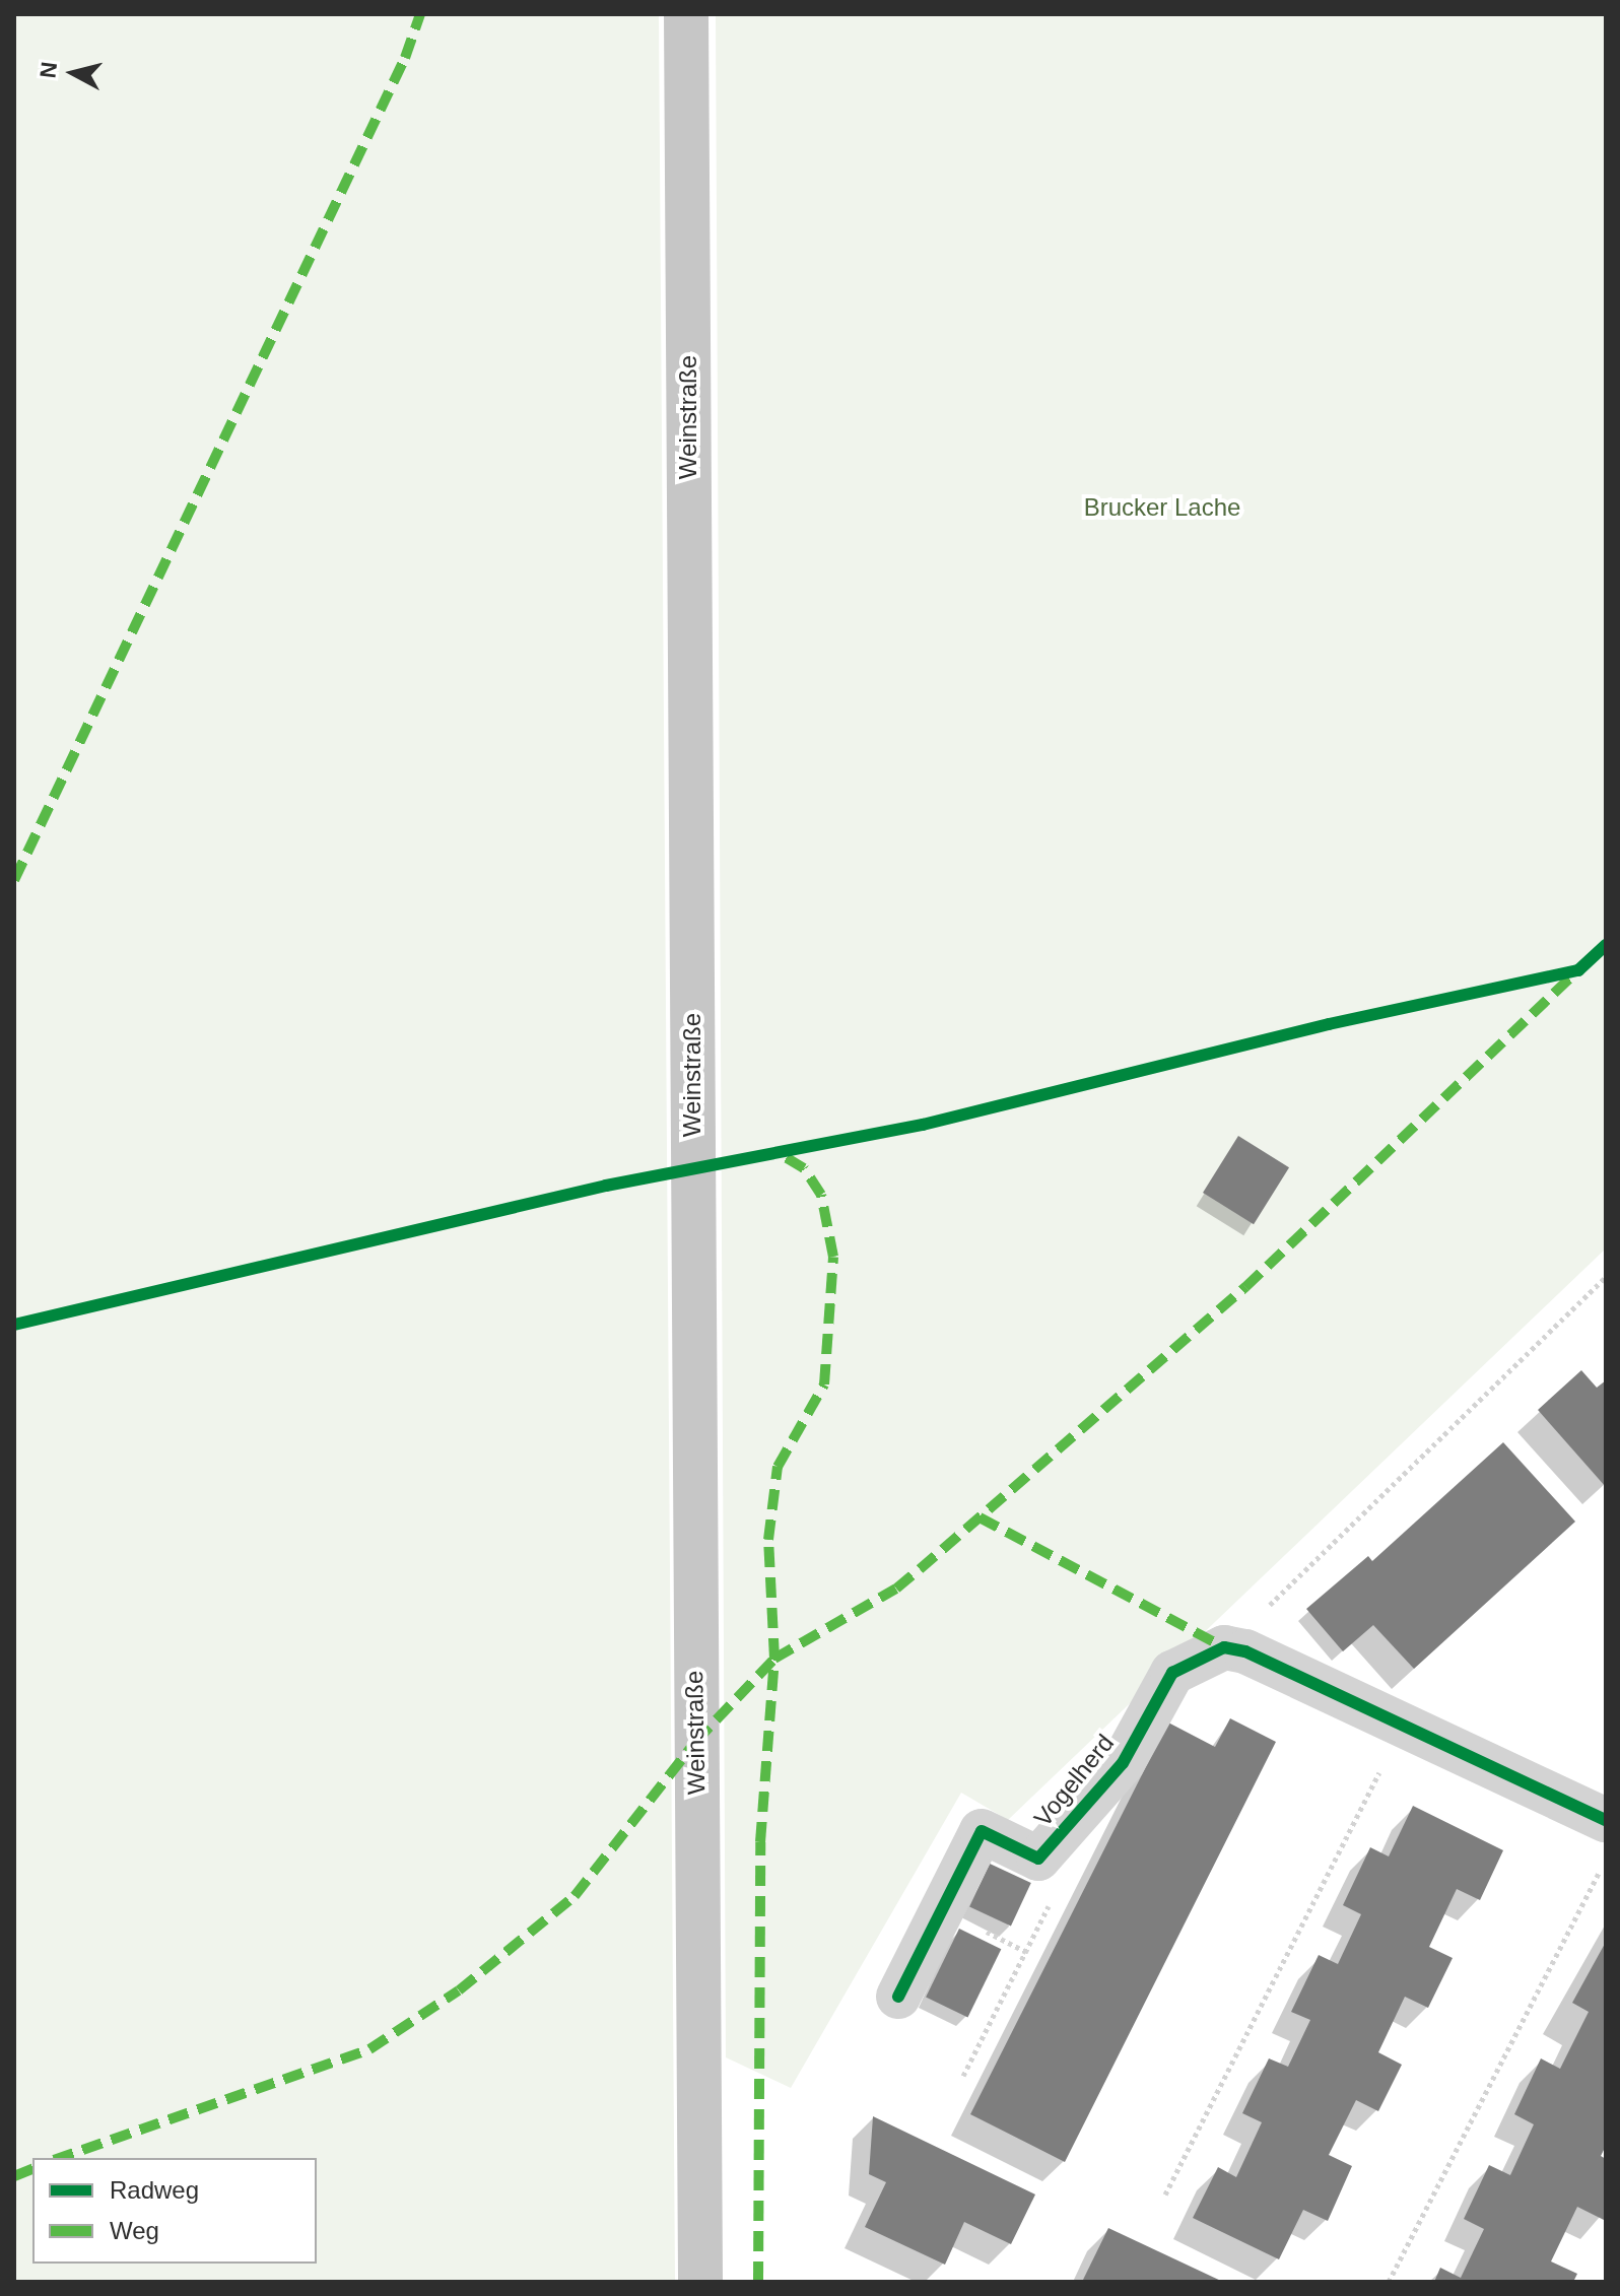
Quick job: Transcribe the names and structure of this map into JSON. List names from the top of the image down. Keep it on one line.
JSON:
{"streets":{"main road":["Weinstraße"],"street":["Vogelherd"]},"parks":["Brucker Lache"],"legend":["Radweg","Weg"],"north":"left"}
